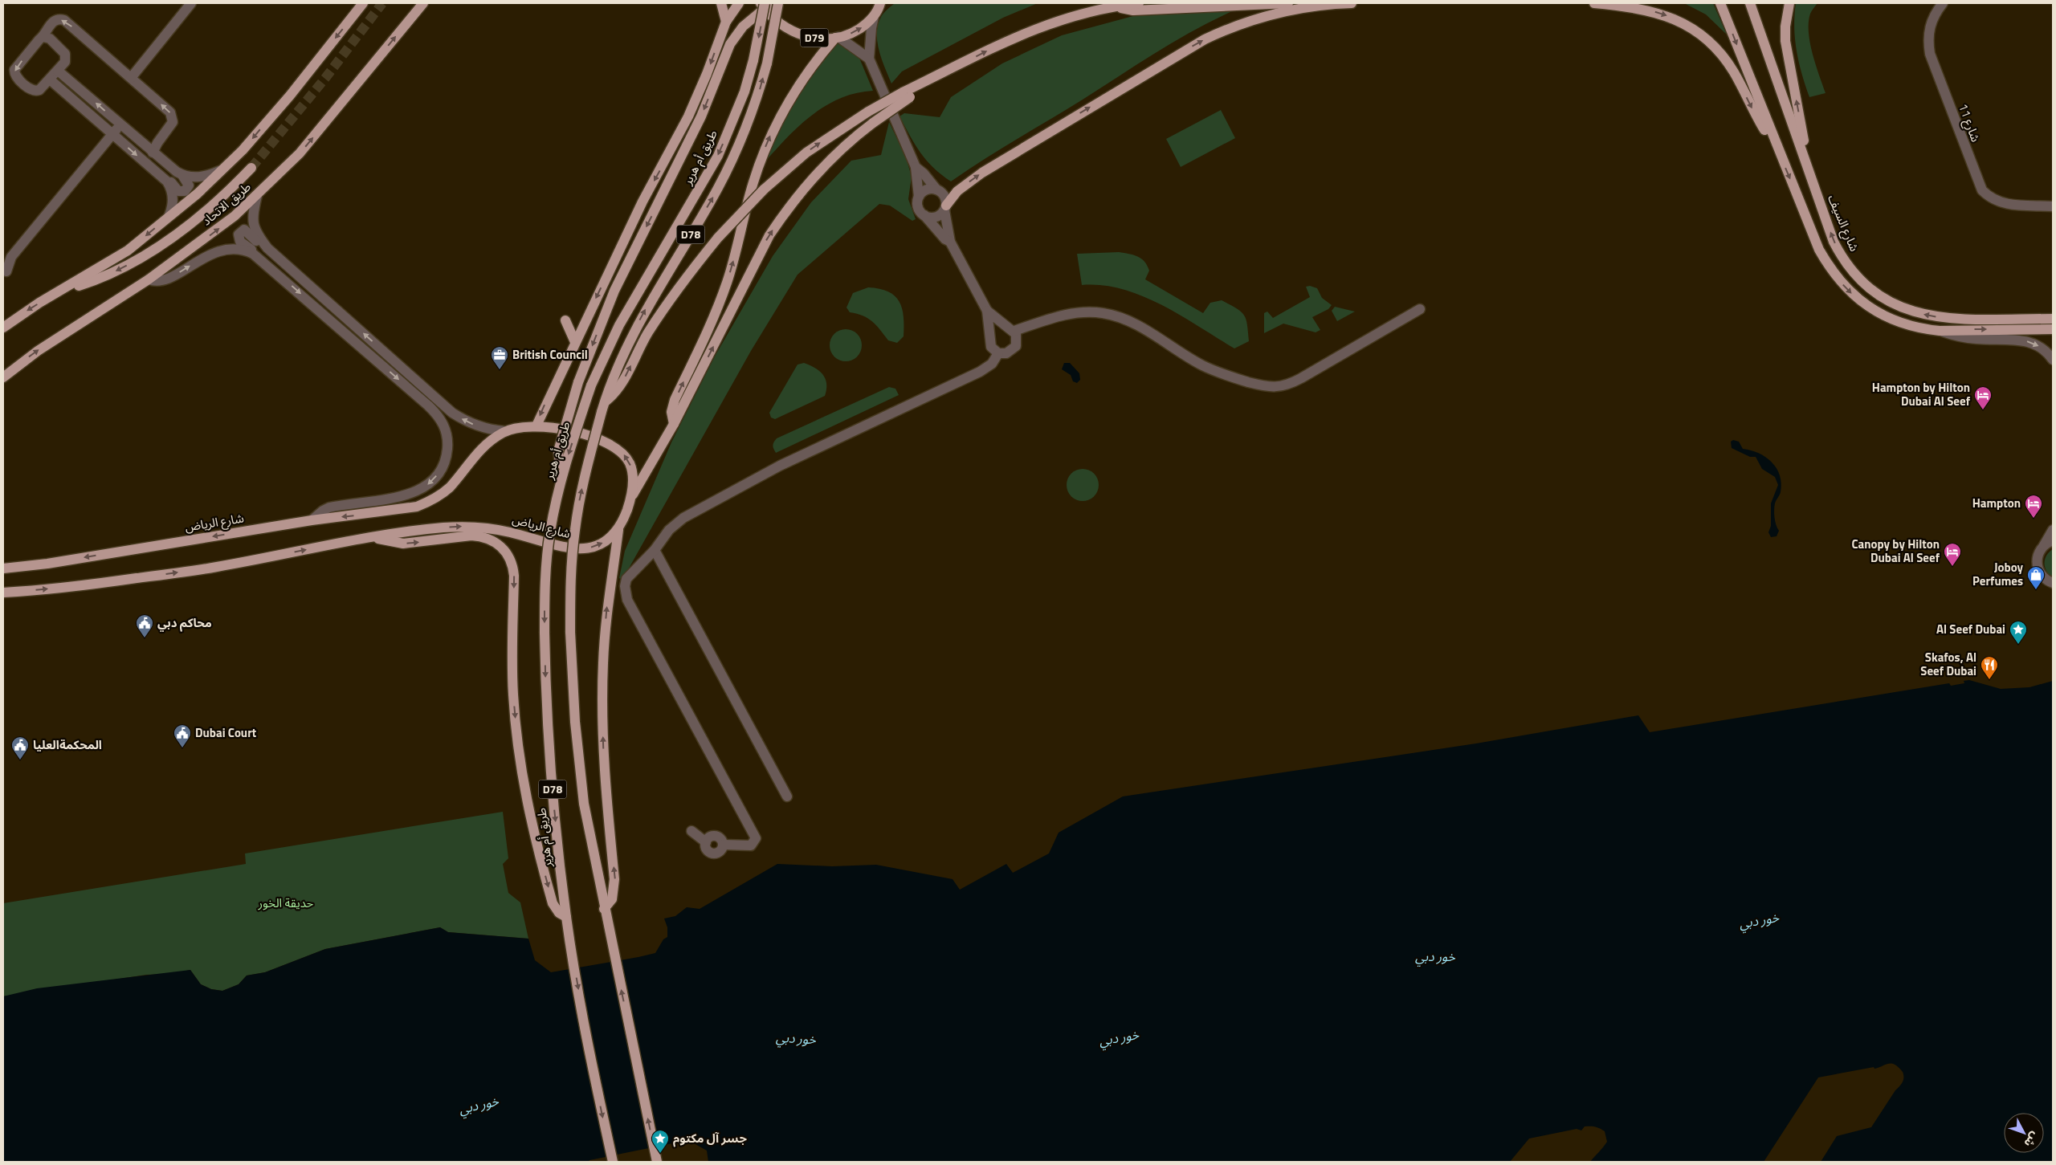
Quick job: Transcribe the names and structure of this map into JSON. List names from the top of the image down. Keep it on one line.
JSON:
{"streets":{"main road":["D79","طريق أم هرير","طريق الاتحاد","شارع السيف","D78","شارع الرياض"],"street":["شارع 11"]},"crossings":[["D79","طريق أم هرير"]],"one_way":["شارع السيف"],"water":["خور دبي"],"parks":["حديقة الخور"],"places":{"office":["British Council"],"hotel":["Hampton by Hilton Dubai Al Seef","Hampton","Canopy by Hilton Dubai Al Seef"],"shop":["Joboy Perfumes"],"public building":["محاكم دبي","Dubai Court","المحكمةالعليا"],"place":["Al Seef Dubai","جسر آل مكتوم"],"restaurant":["Skafos, Al Seef Dubai"]},"north":"bottom right"}
